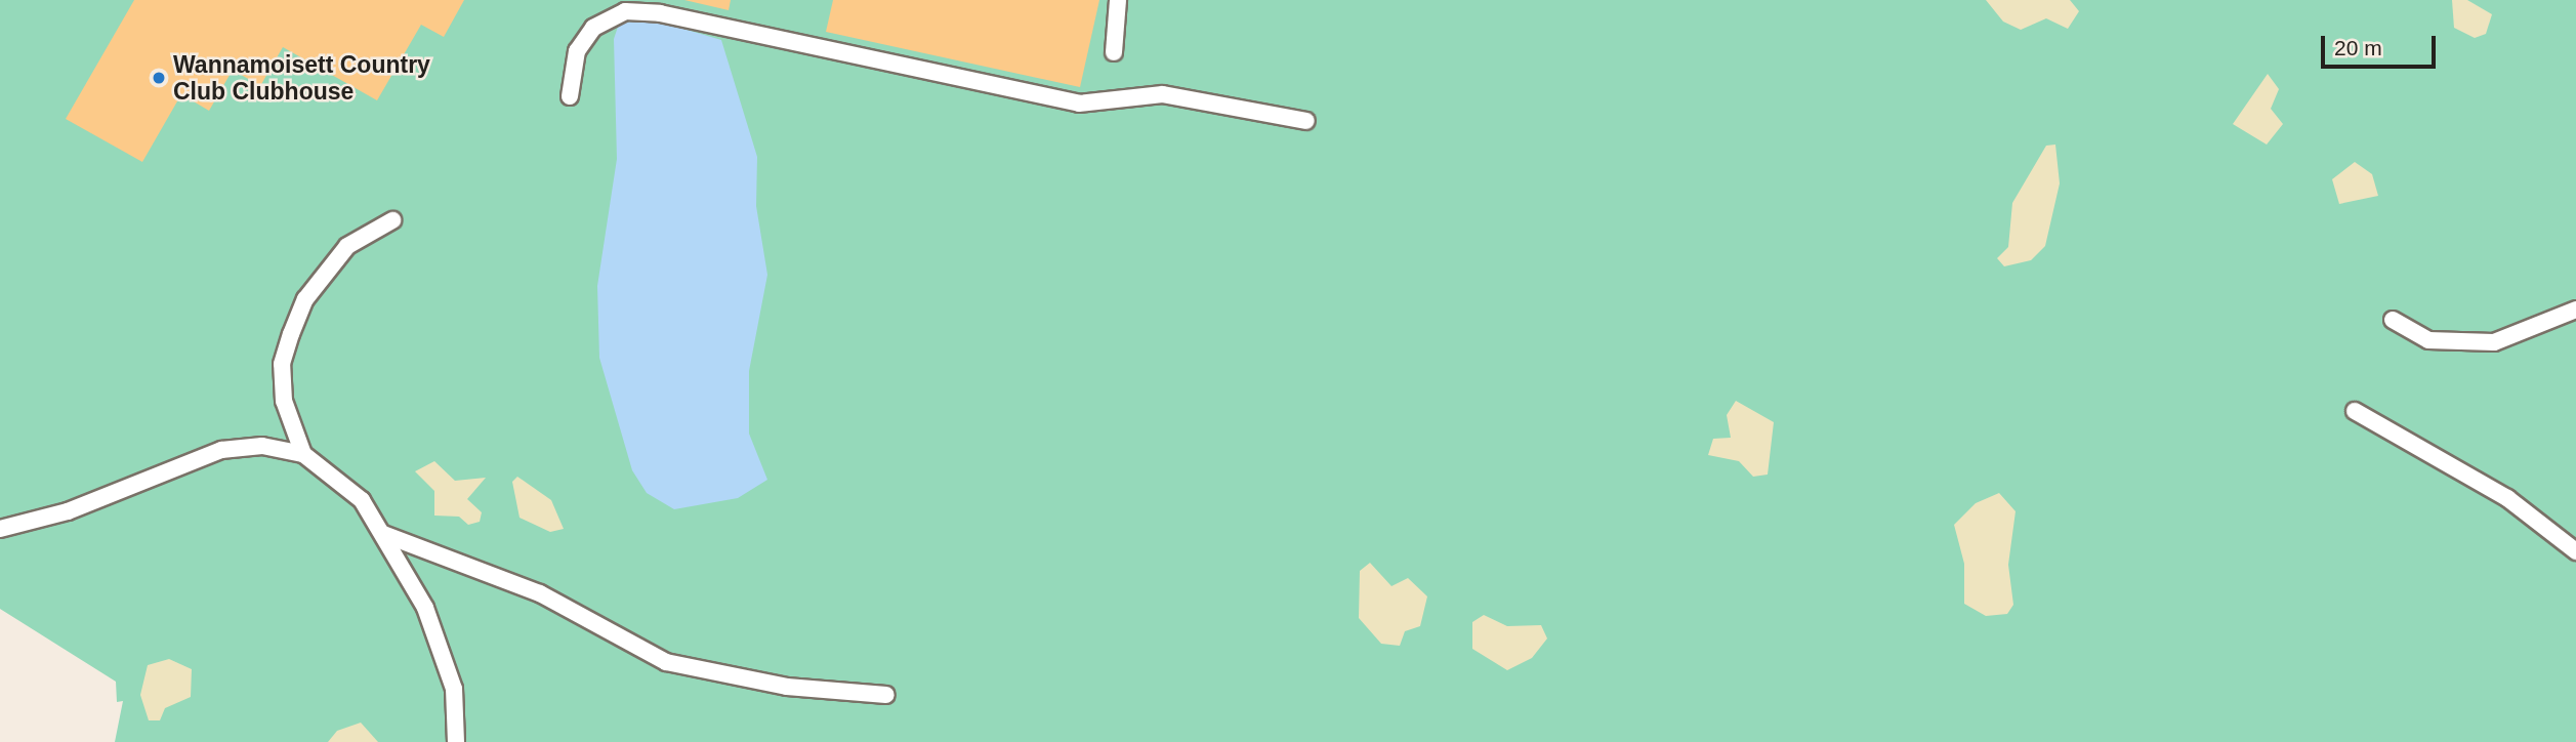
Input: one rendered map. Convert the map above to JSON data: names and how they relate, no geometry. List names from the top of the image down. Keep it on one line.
{"places":["Wannamoisett Country Club Clubhouse"],"scale_bar":"20 m"}
